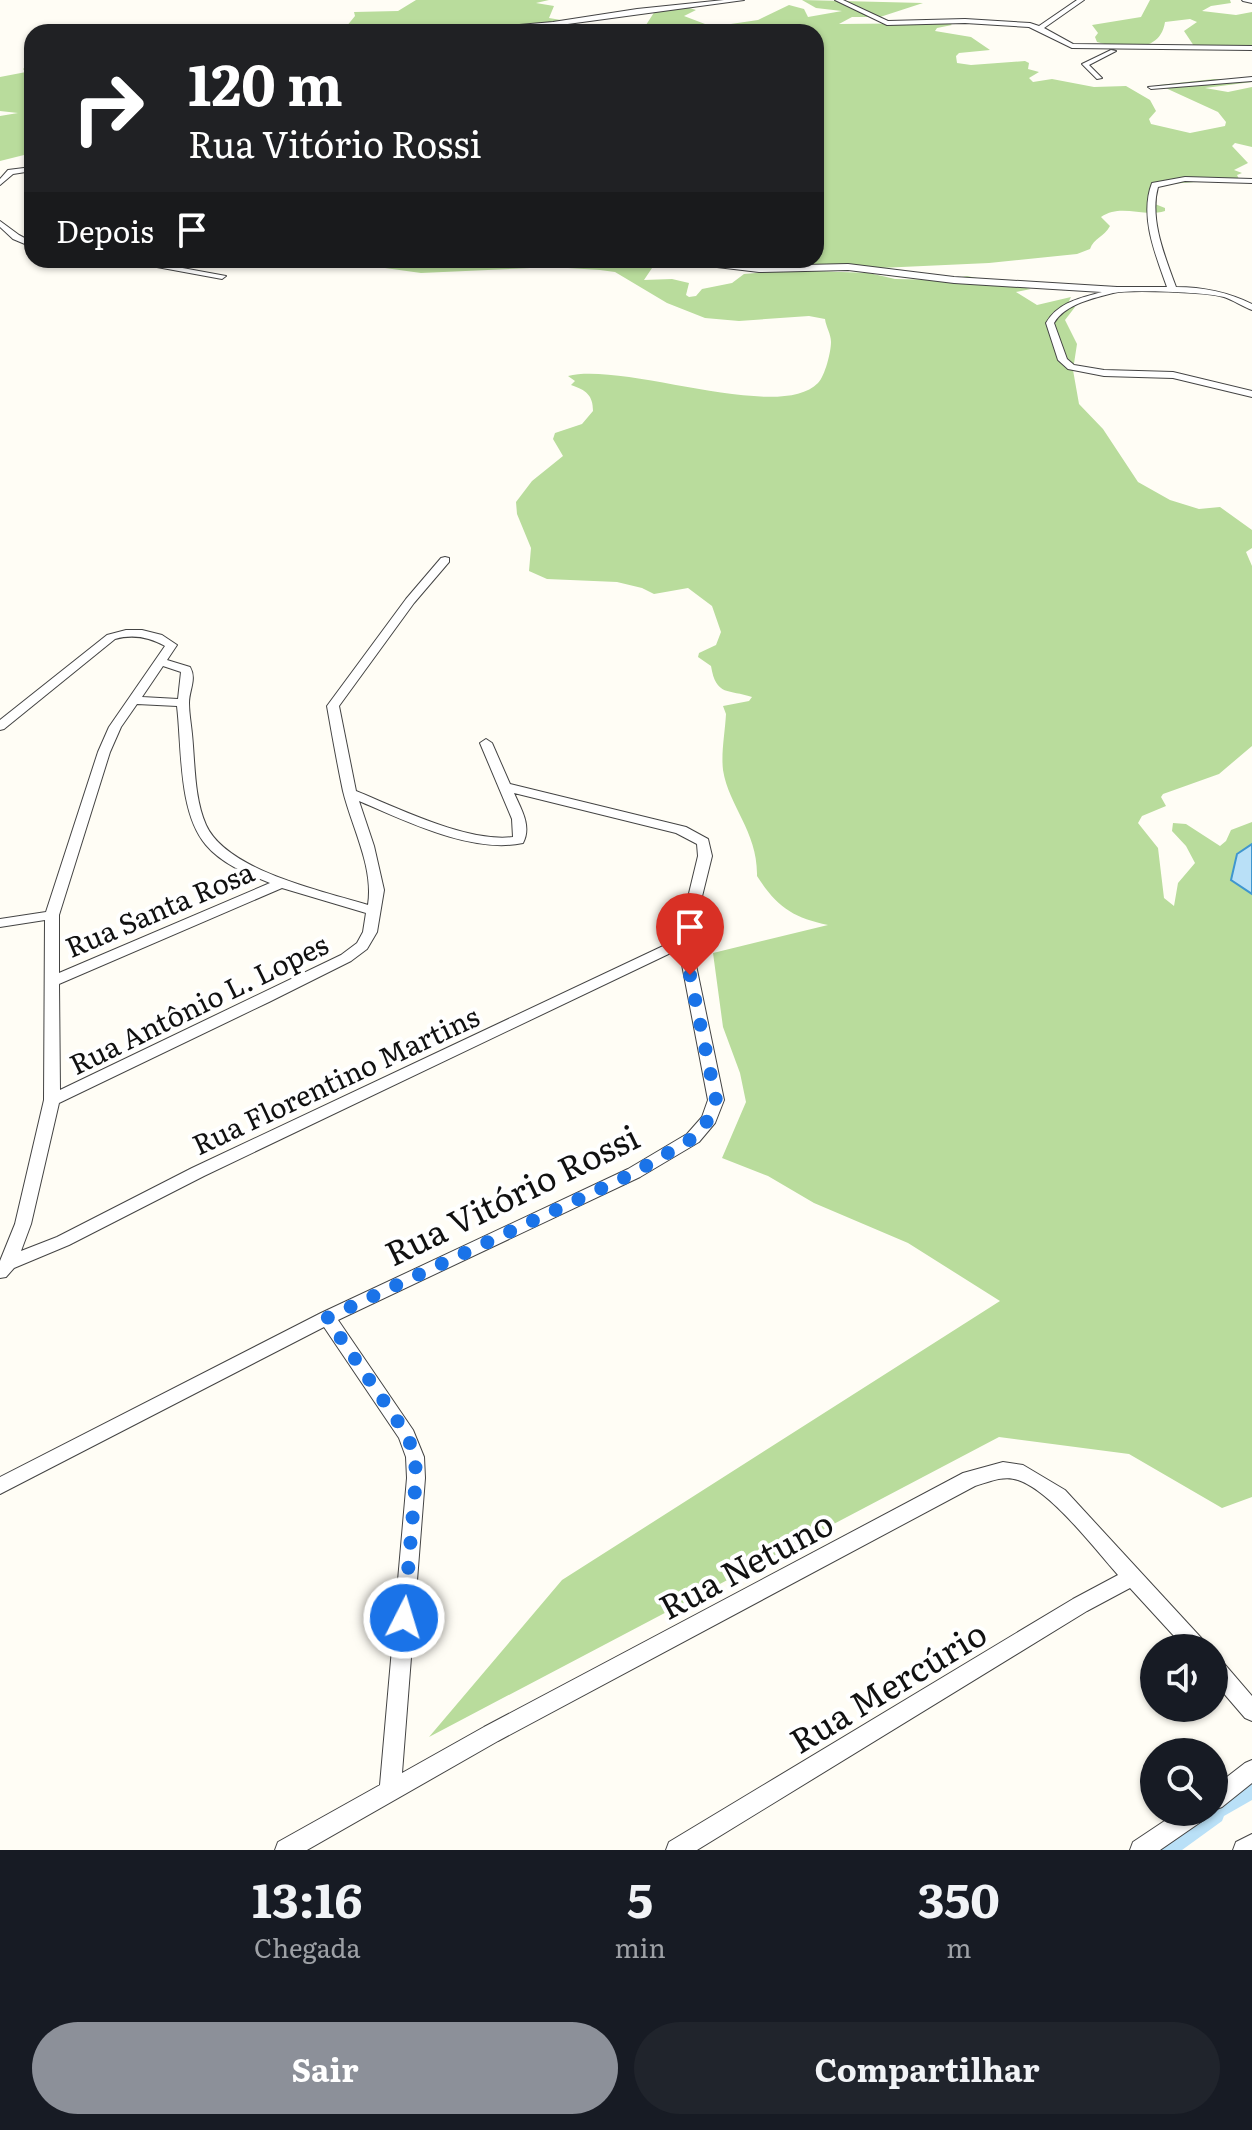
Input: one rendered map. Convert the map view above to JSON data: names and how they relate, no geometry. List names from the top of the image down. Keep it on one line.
{"streets":{"street":["Rua Santa Rosa","Rua Antônio L. Lopes","Rua Florentino Martins","Rua Vitório Rossi","Rua Netuno","Rua Mercúrio"]},"crossings":[["Rua Florentino Martins","Rua Vitório Rossi"],["Rua Netuno","Rua Mercúrio"]],"page":{"turn":["120 m","Rua Vitório Rossi"],"then":"Depois","eta":["13:16","Chegada","5","min","350","m"],"buttons":["Sair","Compartilhar"]}}
